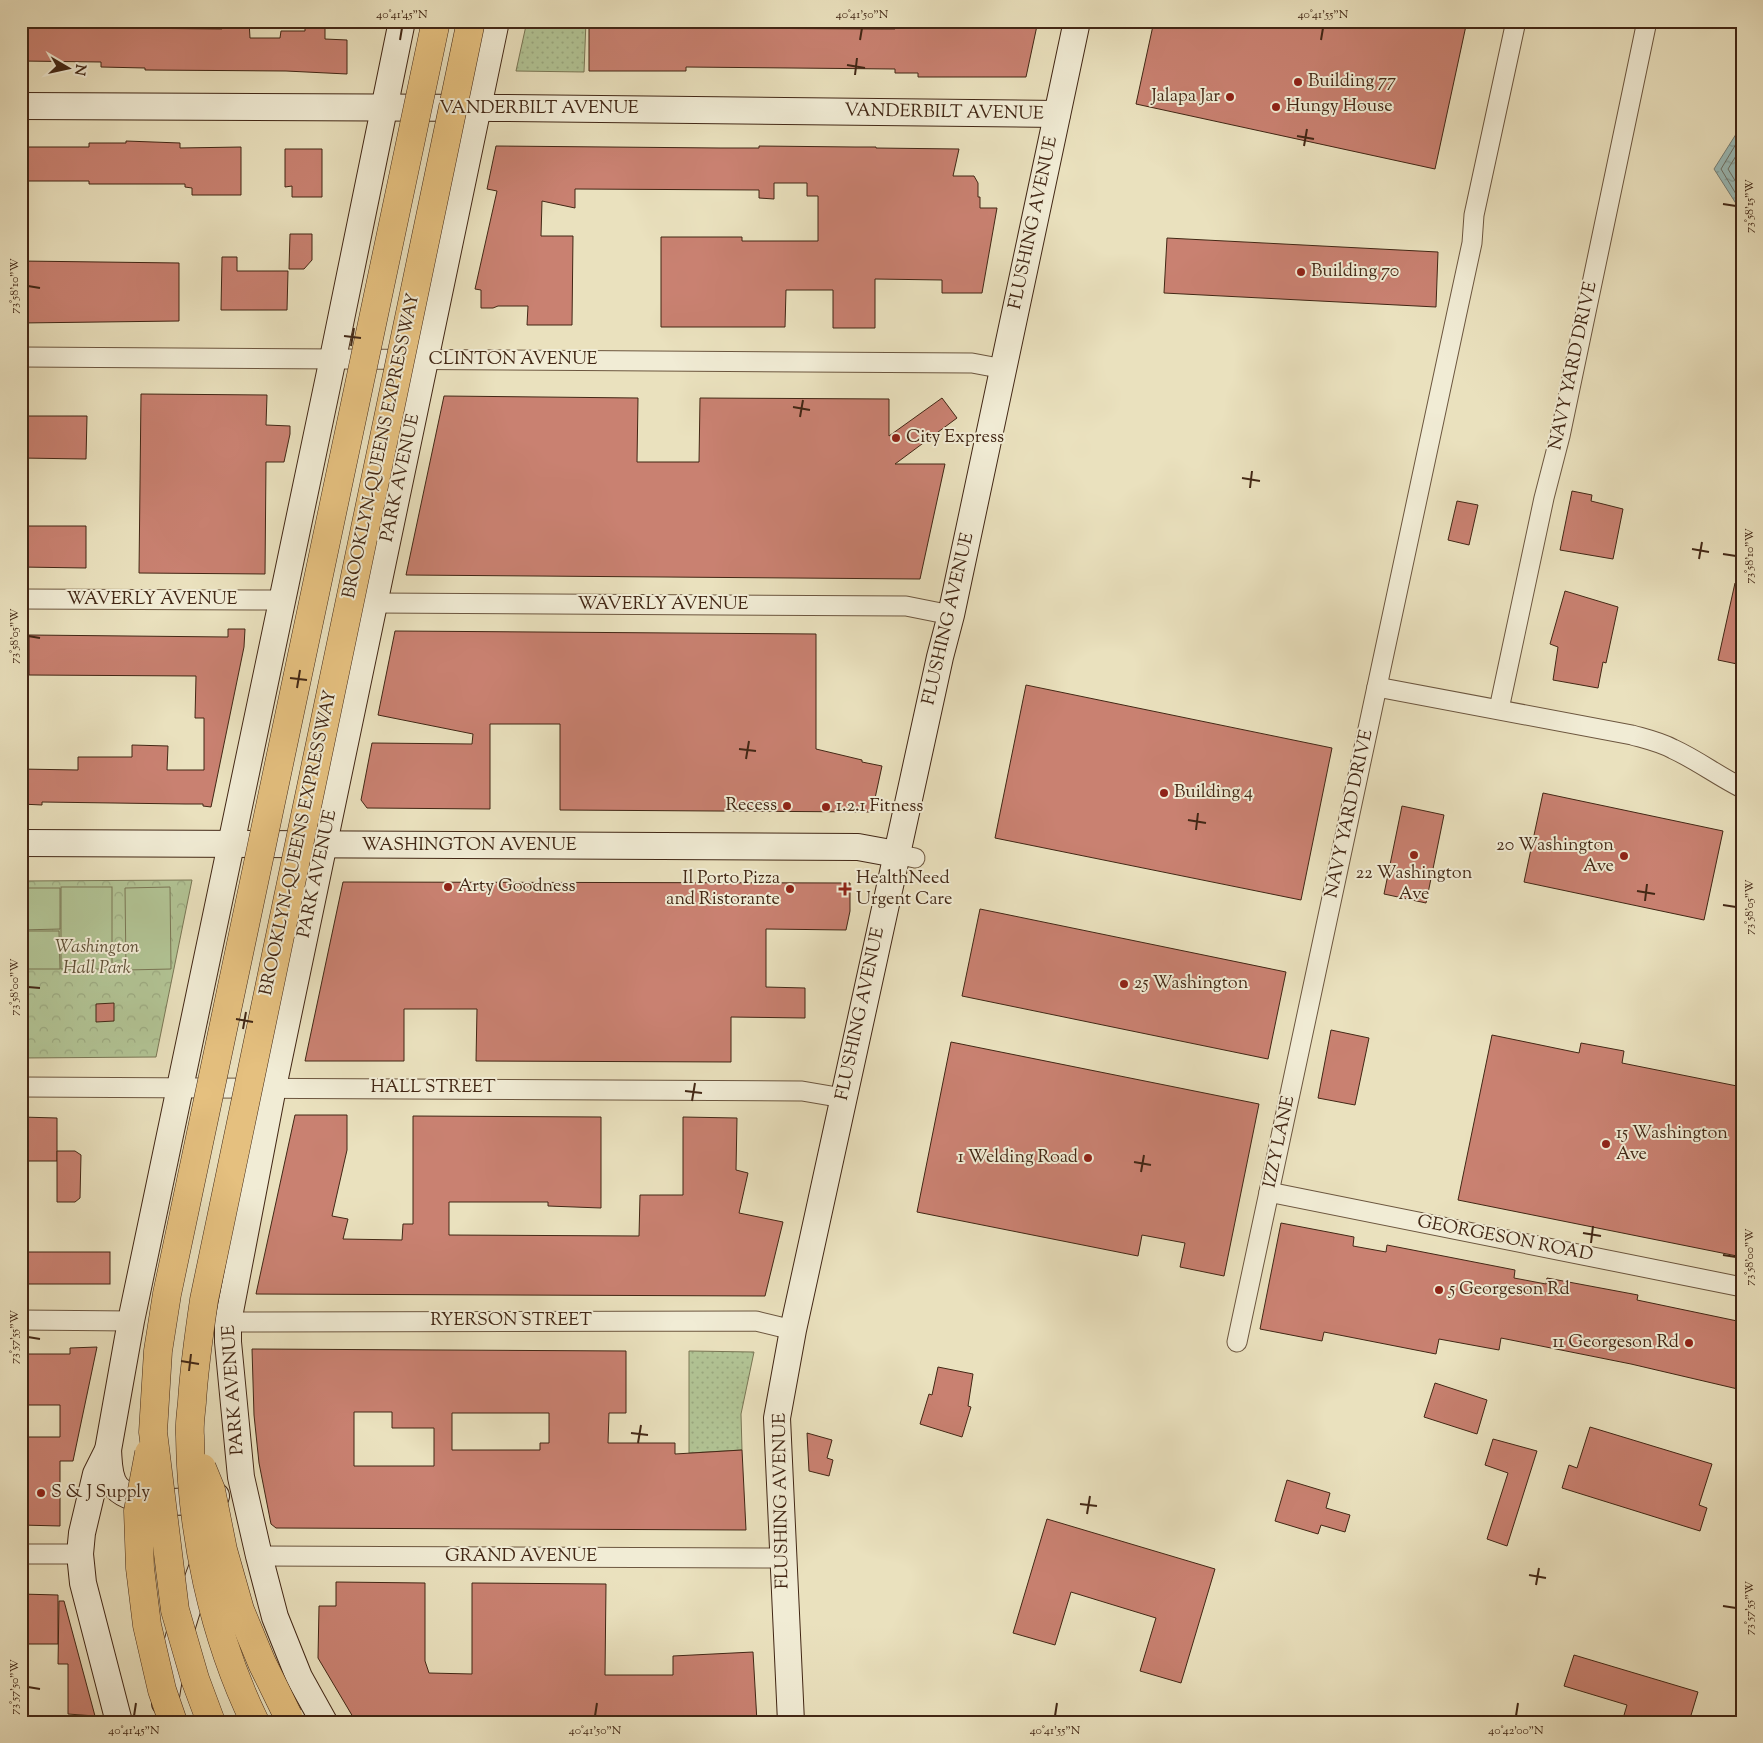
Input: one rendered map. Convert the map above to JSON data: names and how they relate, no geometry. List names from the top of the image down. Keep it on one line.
{"streets":{"highway":["BROOKLYN-QUEENS EXPRESSWAY"],"main road":["VANDERBILT AVENUE","FLUSHING AVENUE","PARK AVENUE","WASHINGTON AVENUE"],"street":["CLINTON AVENUE","NAVY YARD DRIVE","WAVERLY AVENUE","HALL STREET","IZZY LANE","GEORGESON ROAD","RYERSON STREET","GRAND AVENUE"]},"crossings":[["VANDERBILT AVENUE","FLUSHING AVENUE"],["VANDERBILT AVENUE","PARK AVENUE"],["FLUSHING AVENUE","CLINTON AVENUE"],["FLUSHING AVENUE","WAVERLY AVENUE"],["FLUSHING AVENUE","WASHINGTON AVENUE"],["FLUSHING AVENUE","HALL STREET"],["FLUSHING AVENUE","RYERSON STREET"],["FLUSHING AVENUE","GRAND AVENUE"],["CLINTON AVENUE","PARK AVENUE"],["NAVY YARD DRIVE","IZZY LANE"],["PARK AVENUE","WAVERLY AVENUE"],["PARK AVENUE","WASHINGTON AVENUE"],["PARK AVENUE","HALL STREET"],["PARK AVENUE","RYERSON STREET"],["IZZY LANE","GEORGESON ROAD"]],"parks":["Washington Hall Park"],"places":{"other":["Building 77","Jalapa Jar","Hungy House","Building 70","City Express","Building 4","Recess","1.2.1 Fitness","22 Washington Ave","20 Washington Ave","Arty Goodness","Il Porto Pizza and Ristorante","25 Washington","15 Washington Ave","1 Welding Road","5 Georgeson Rd","11 Georgeson Rd","S & J Supply"],"health":["HealthNeed Urgent Care"]},"north":"right","coordinates":["40°41'45\"N","40°41'50\"N","40°41'55\"N","73°58'15\"W","73°58'10\"W","73°58'05\"W","73°58'00\"W","73°57'55\"W","73°57'50\"W","40°42'00\"N"]}
